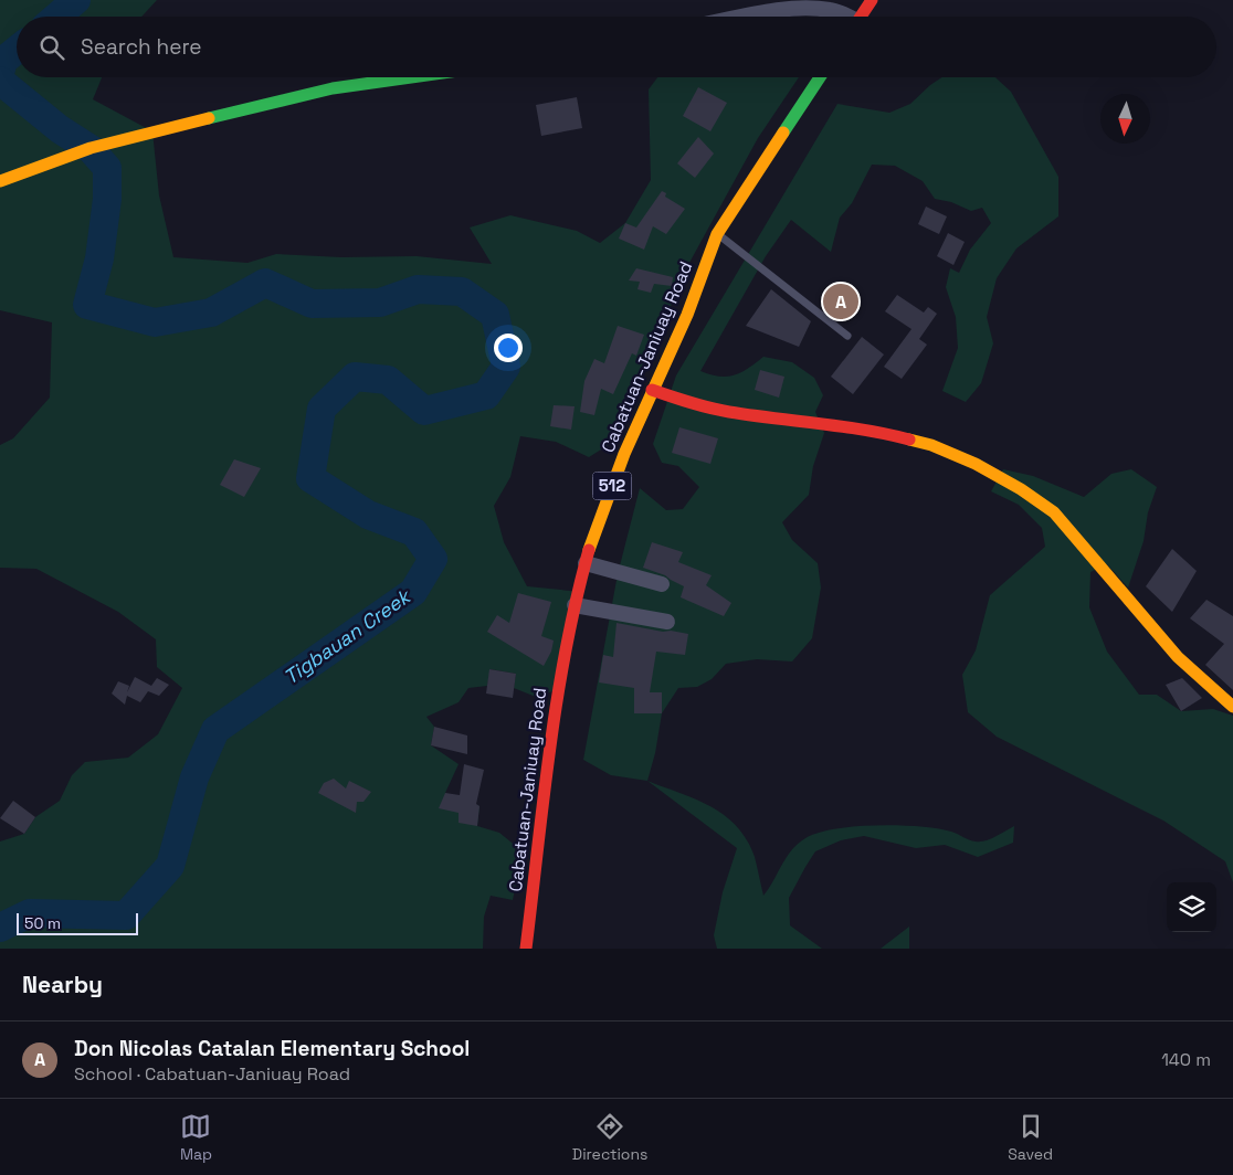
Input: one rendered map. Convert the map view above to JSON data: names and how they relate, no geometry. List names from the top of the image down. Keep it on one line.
{"streets":{"street":["Cabatuan-Janiuay Road","512"]},"water":["Tigbauan Creek"],"scale_bar":"50 m","north":"bottom","page":{"search":"Search here","pins":"A","scale":"50 m","heading":"Nearby","list":[{"mark":"A","name":"Don Nicolas Catalan Elementary School","note":"School · Cabatuan-Janiuay Road","value":"140 m"}],"nav":["Map","Directions","Saved"]}}
